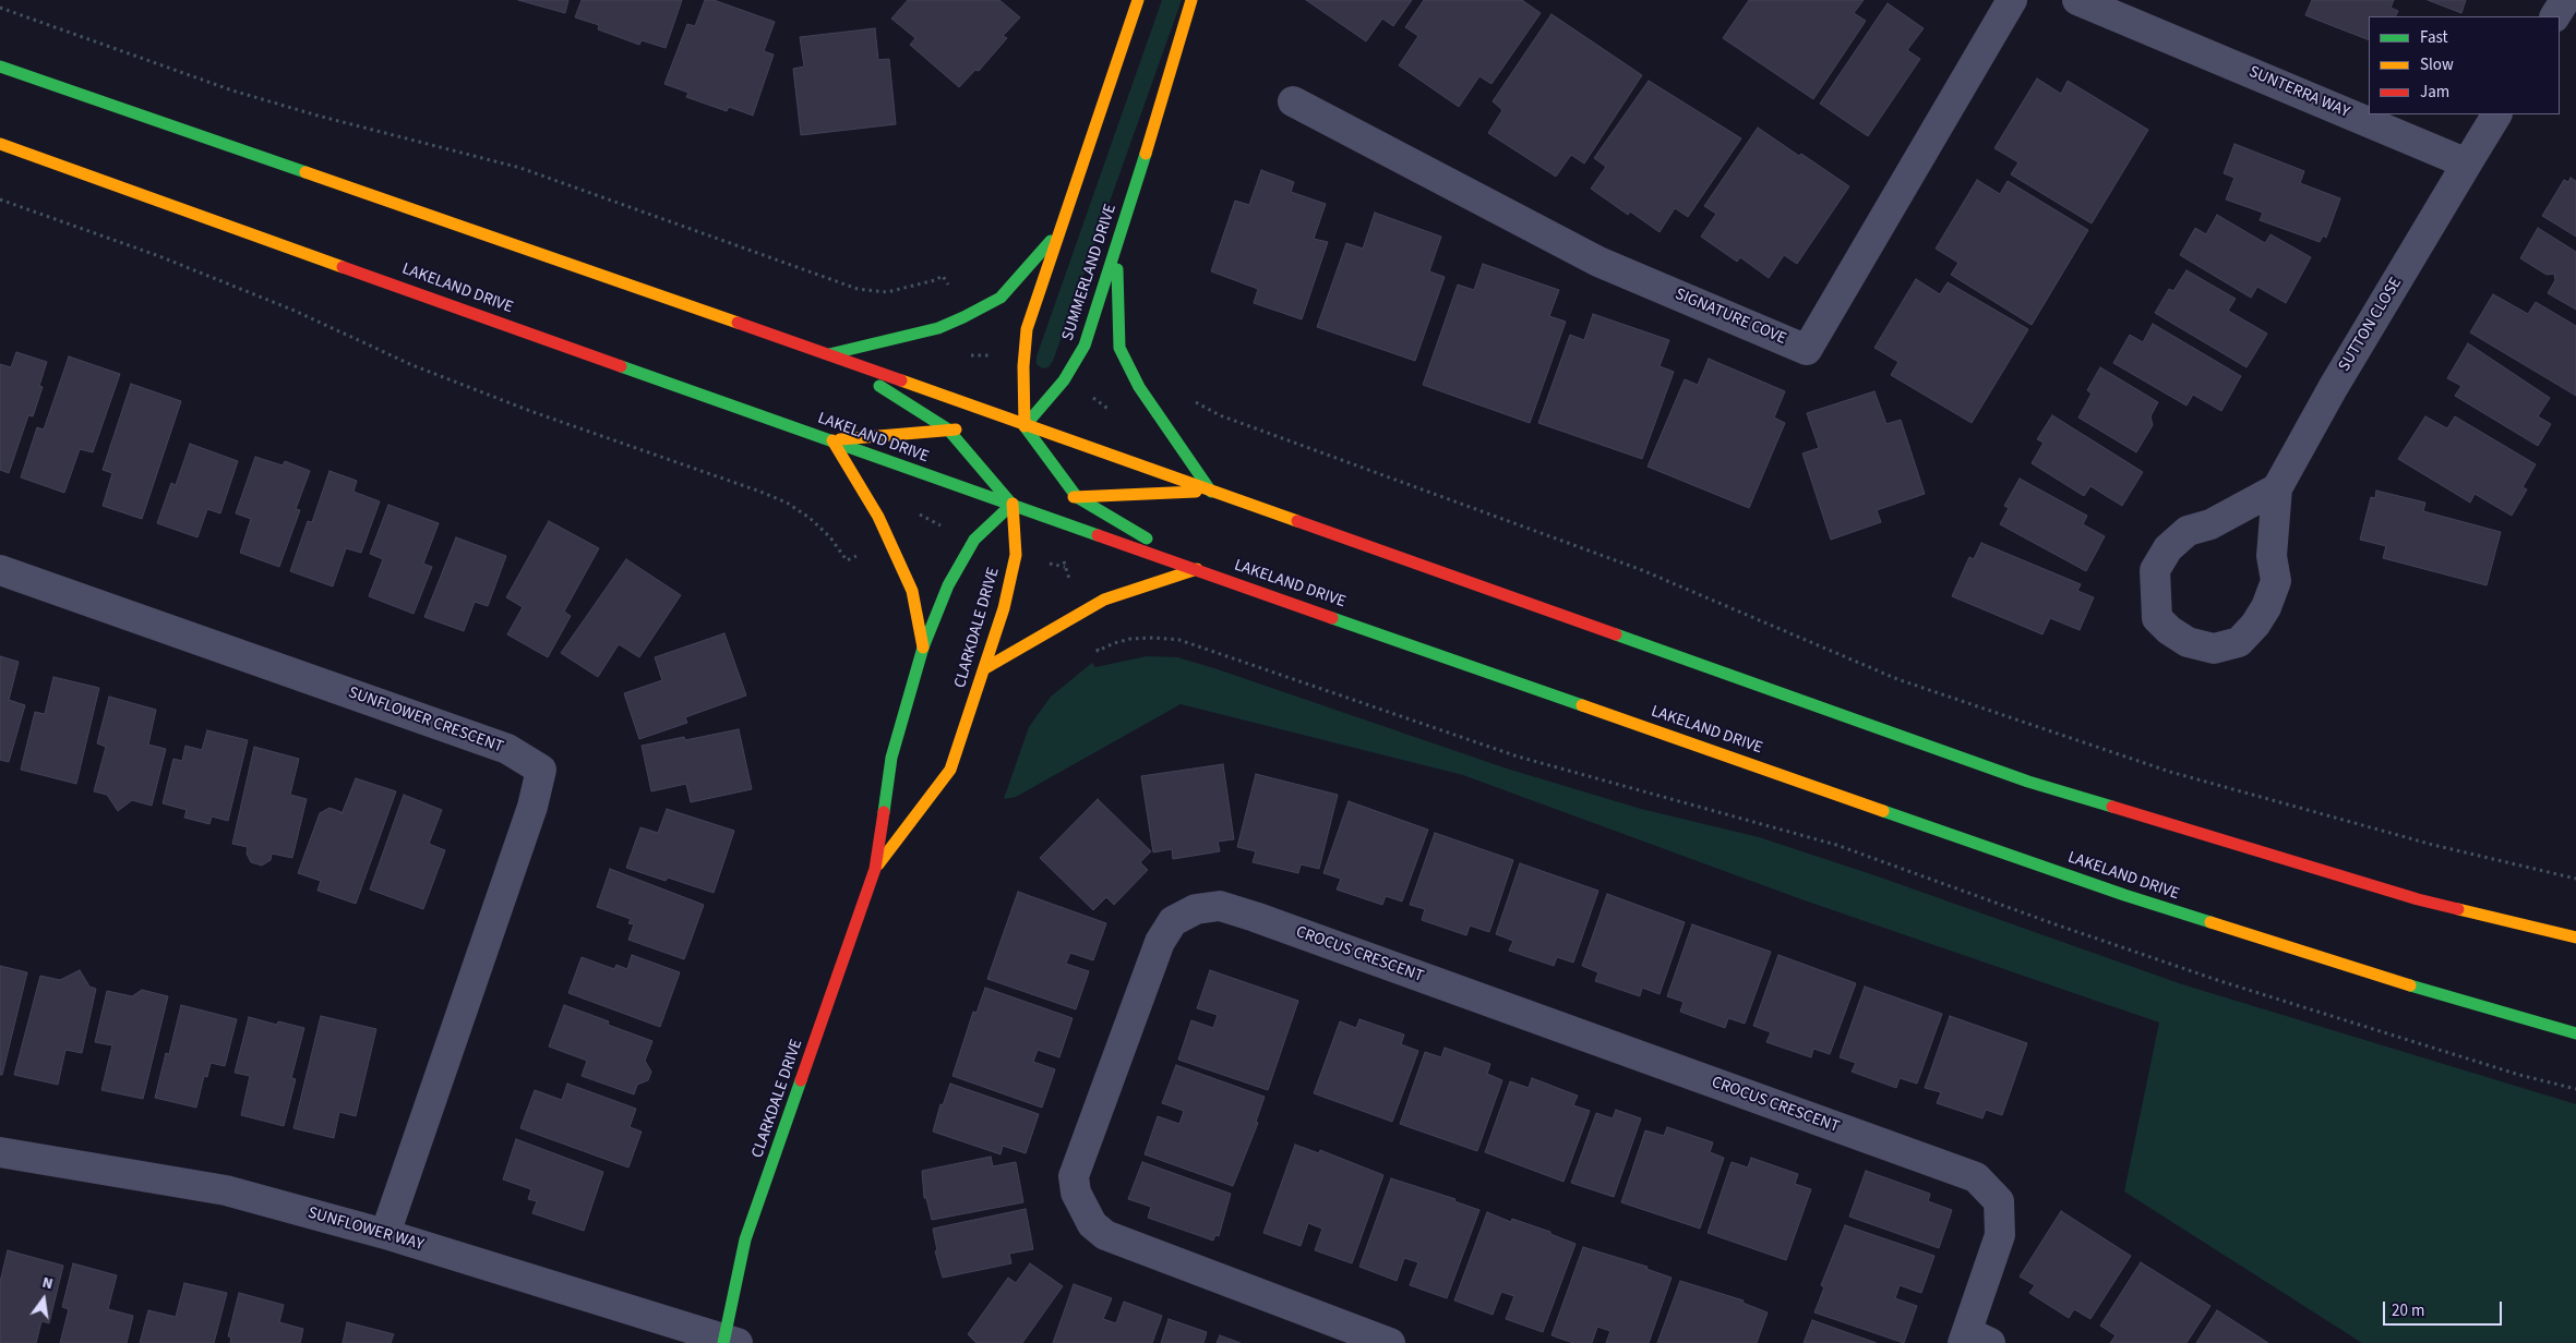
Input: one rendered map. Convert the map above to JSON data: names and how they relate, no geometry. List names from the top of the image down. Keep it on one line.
{"streets":{"main road":["SUMMERLAND DRIVE","LAKELAND DRIVE","CLARKDALE DRIVE"],"street":["SUNTERRA WAY","SIGNATURE COVE","SUTTON CLOSE","SUNFLOWER CRESCENT","CROCUS CRESCENT","SUNFLOWER WAY"]},"crossings":[["SUNTERRA WAY","SUTTON CLOSE"],["LAKELAND DRIVE","CLARKDALE DRIVE"],["CLARKDALE DRIVE","SUNFLOWER WAY"],["SUNFLOWER CRESCENT","SUNFLOWER WAY"]],"legend":["Fast","Slow","Jam"],"scale_bar":"20 m","north":"top"}
